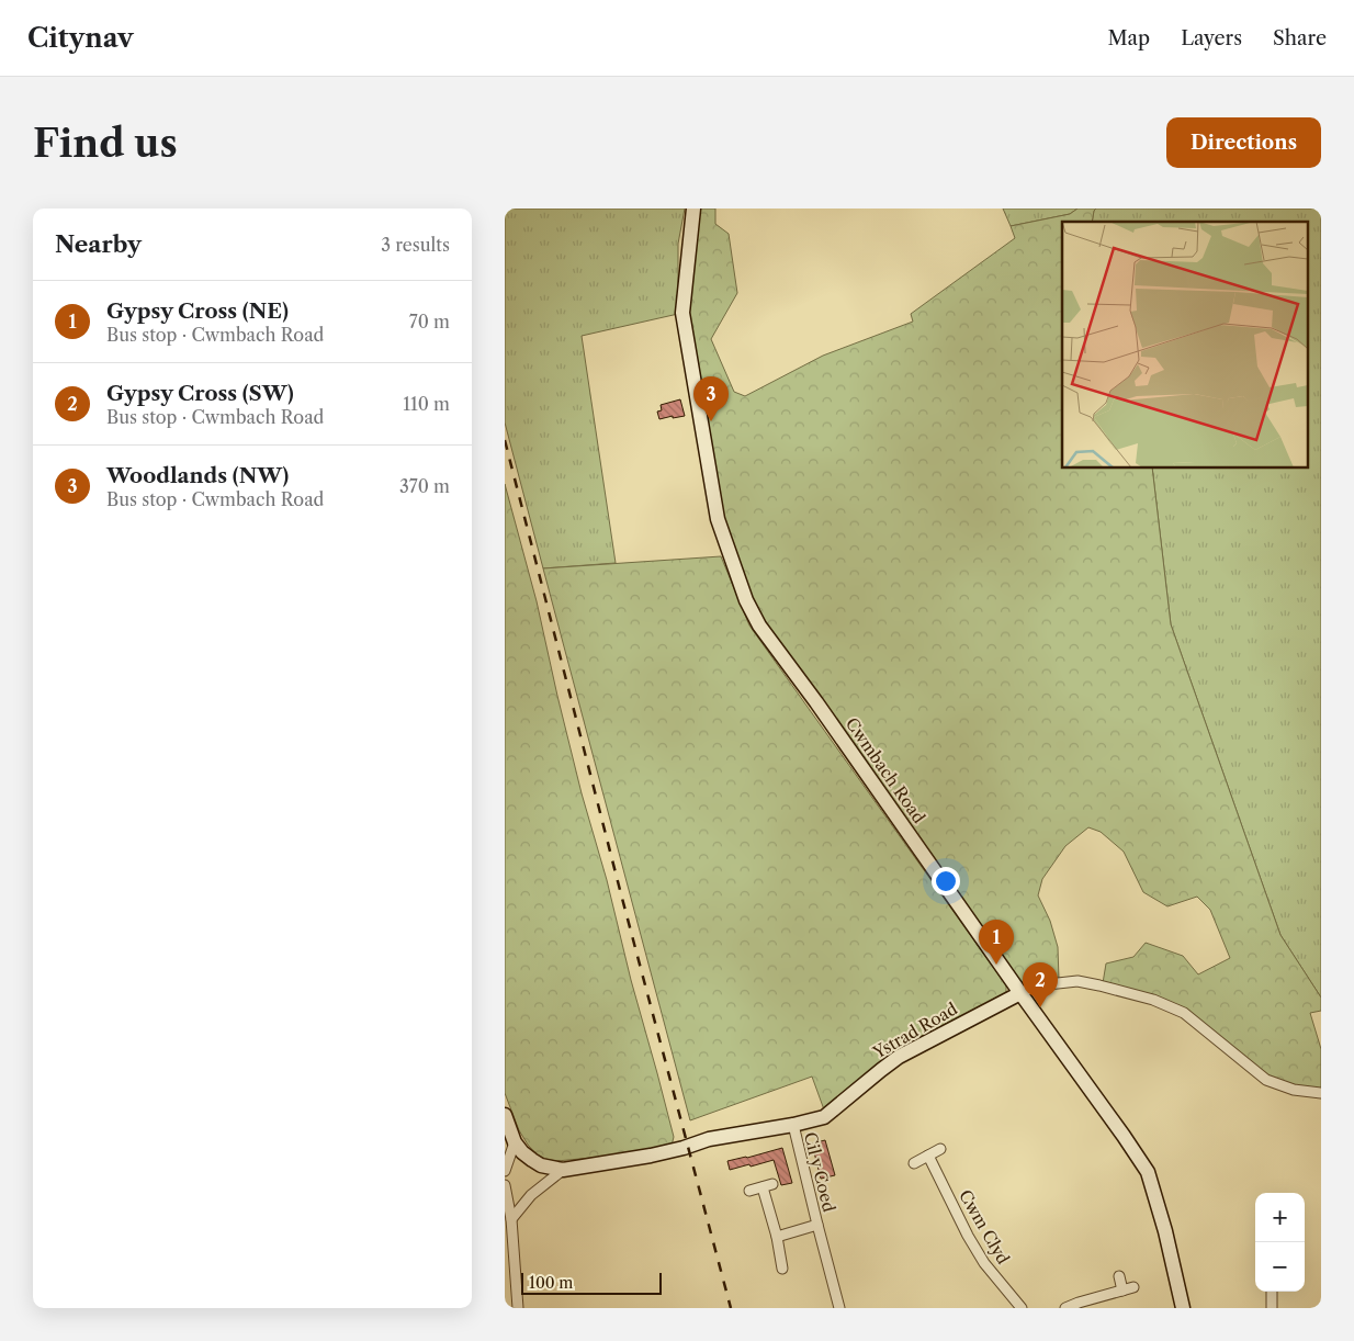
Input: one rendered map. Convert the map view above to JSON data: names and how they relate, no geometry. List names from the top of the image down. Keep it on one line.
{"streets":{"main road":["Cwmbach Road","Ystrad Road"],"street":["Cil y Coed","Cwm Clyd"]},"crossings":[["Cwmbach Road","Ystrad Road"],["Ystrad Road","Cil y Coed"]],"scale_bar":"100 m","page":{"header":"Citynav","nav":["Map","Layers","Share"],"buttons":"Directions","title":"Find us","heading":["Nearby","3 results"],"list":[{"mark":"1","name":"Gypsy Cross (NE)","note":"Bus stop · Cwmbach Road","value":"70 m"},{"mark":"2","name":"Gypsy Cross (SW)","note":"Bus stop · Cwmbach Road","value":"110 m"},{"mark":"3","name":"Woodlands (NW)","note":"Bus stop · Cwmbach Road","value":"370 m"}],"pins":["3","1","2"],"map_buttons":["+","−"],"scale":"100 m"}}
